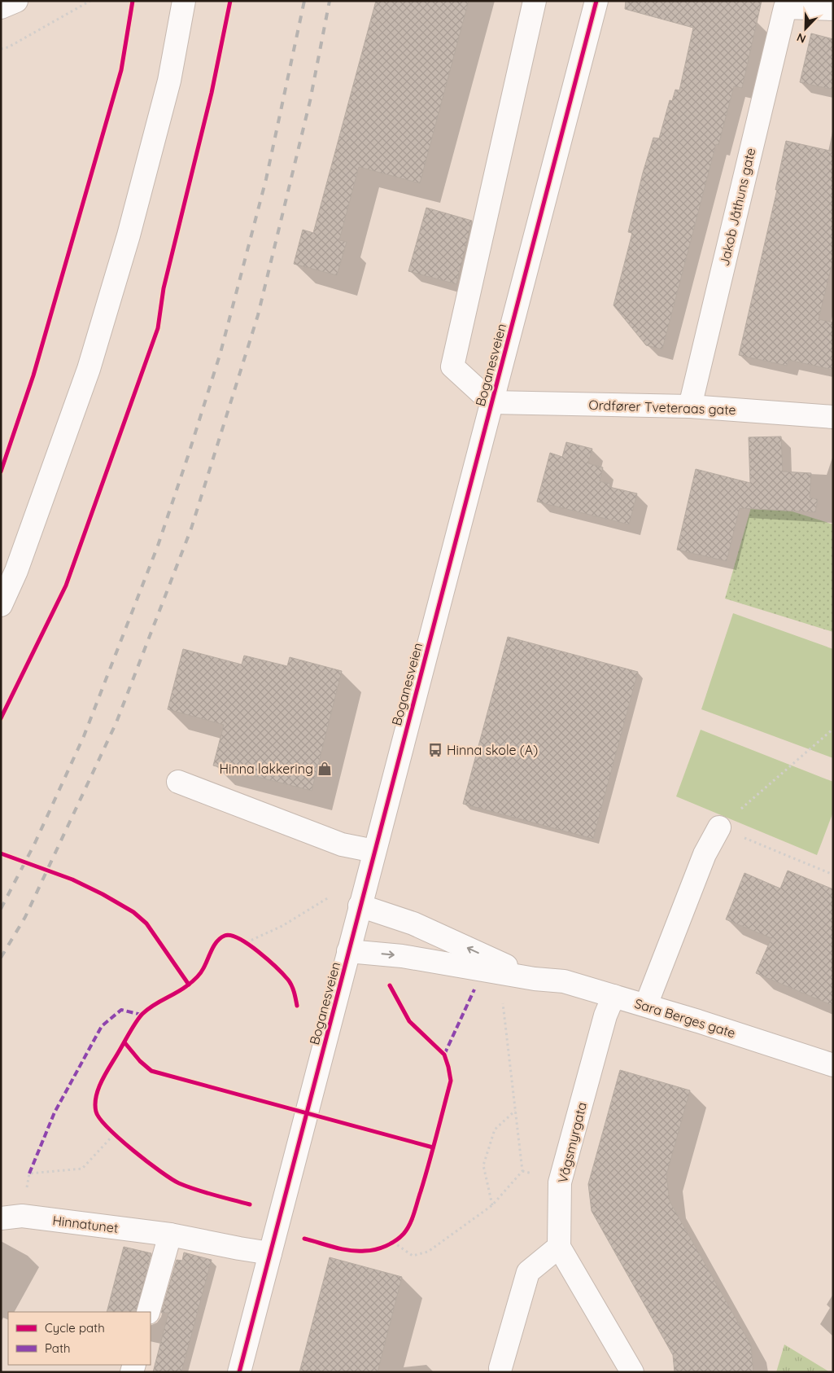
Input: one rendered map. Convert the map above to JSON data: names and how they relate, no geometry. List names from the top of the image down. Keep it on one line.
{"streets":{"street":["Jakob Jåthuns gate","Boganesveien","Ordfører Tveteraas gate","Sara Berges gate","Vågsmyrgata","Hinnatunet"]},"crossings":[["Jakob Jåthuns gate","Ordfører Tveteraas gate"],["Boganesveien","Ordfører Tveteraas gate"],["Boganesveien","Sara Berges gate"],["Boganesveien","Hinnatunet"],["Sara Berges gate","Vågsmyrgata"]],"places":{"bus stop":["Hinna skole (A)"],"shop":["Hinna lakkering"]},"legend":["Cycle path","Path"],"north":"bottom left"}
